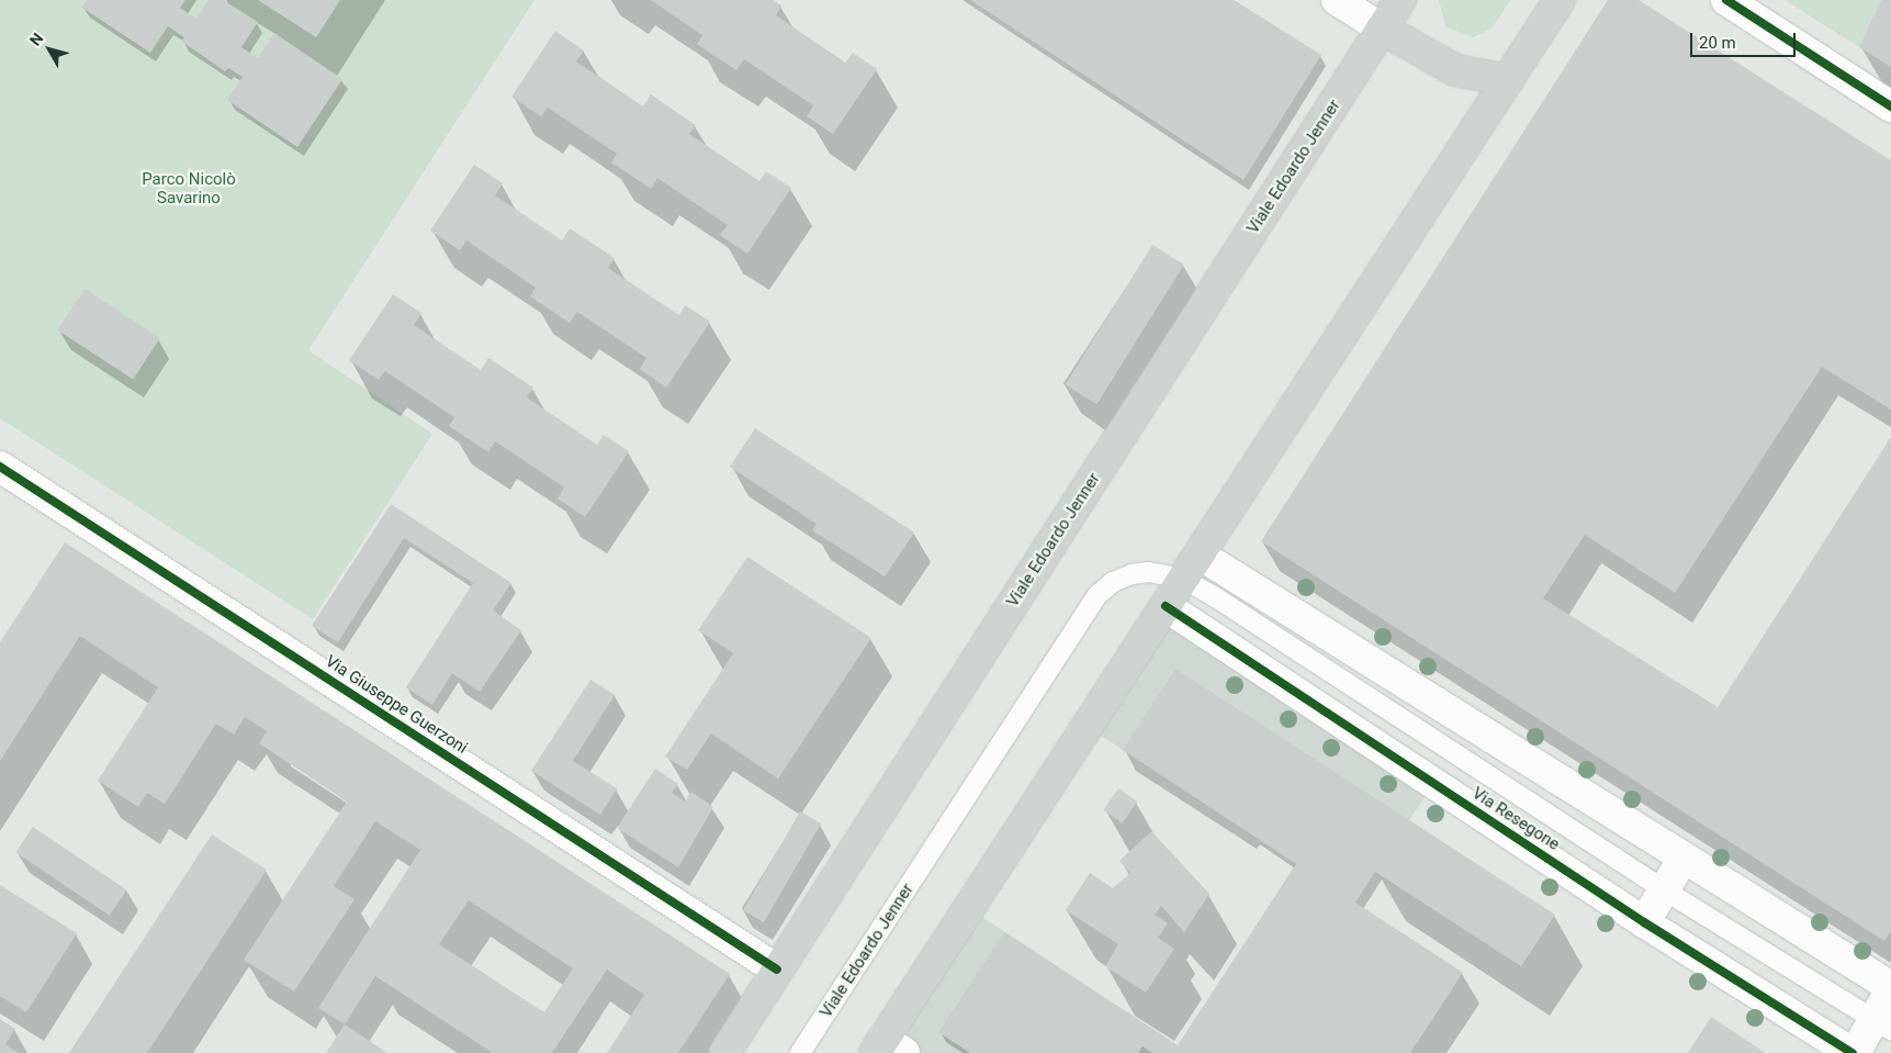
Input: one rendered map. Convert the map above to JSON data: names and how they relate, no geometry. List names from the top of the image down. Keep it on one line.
{"streets":{"main road":["Viale Edoardo Jenner"],"street":["Via Giuseppe Guerzoni","Via Resegone"]},"crossings":[["Viale Edoardo Jenner","Via Giuseppe Guerzoni"],["Viale Edoardo Jenner","Via Resegone"]],"parks":["Parco Nicolò Savarino"],"scale_bar":"20 m","north":"top left"}
